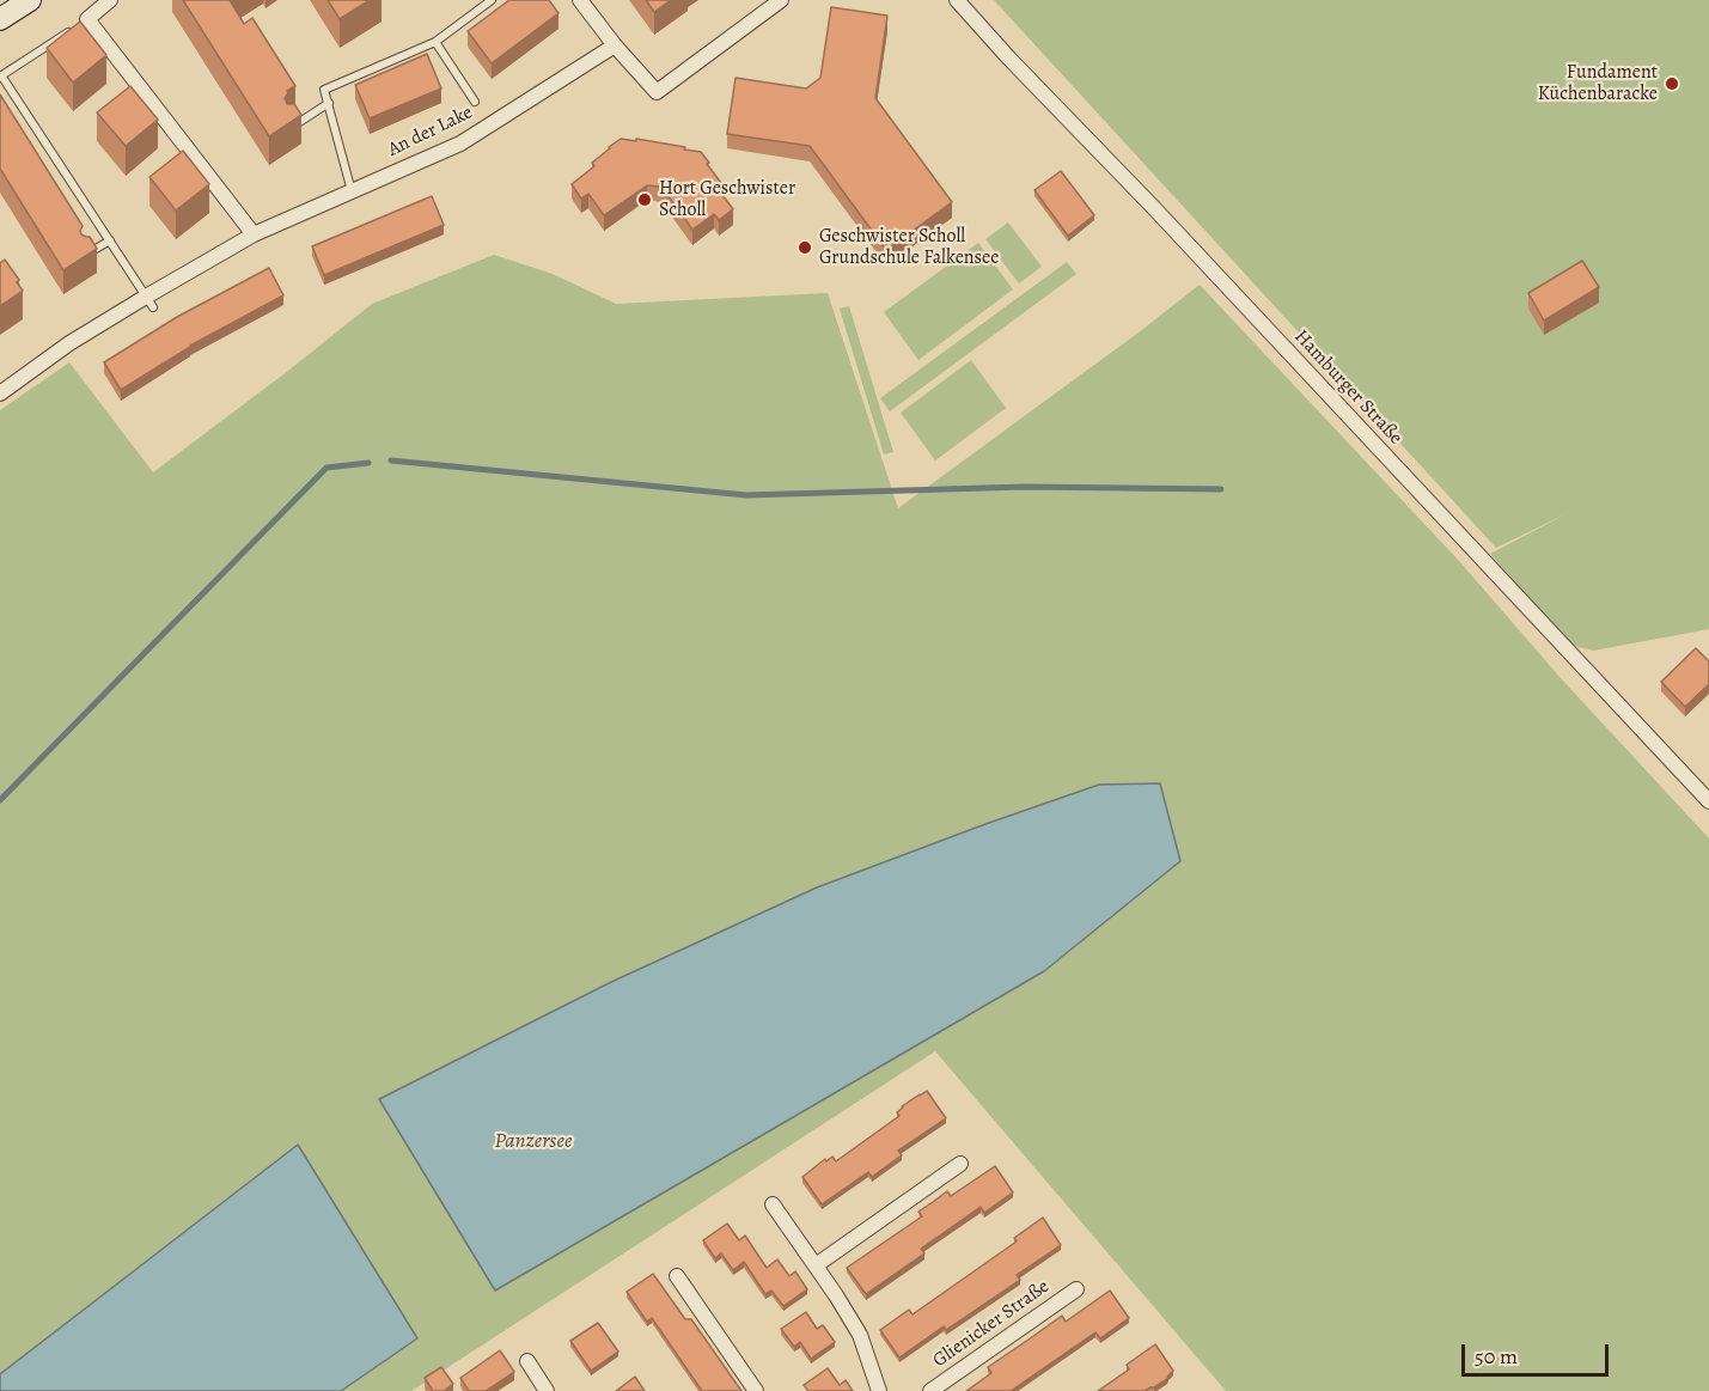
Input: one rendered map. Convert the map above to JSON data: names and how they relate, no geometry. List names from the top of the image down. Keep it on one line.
{"streets":{"street":["An der Lake","Hamburger Straße","Glienicker Straße"]},"water":["Panzersee"],"places":["Fundament Küchenbaracke","Hort Geschwister Scholl","Geschwister Scholl Grundschule Falkensee"],"scale_bar":"50 m"}
